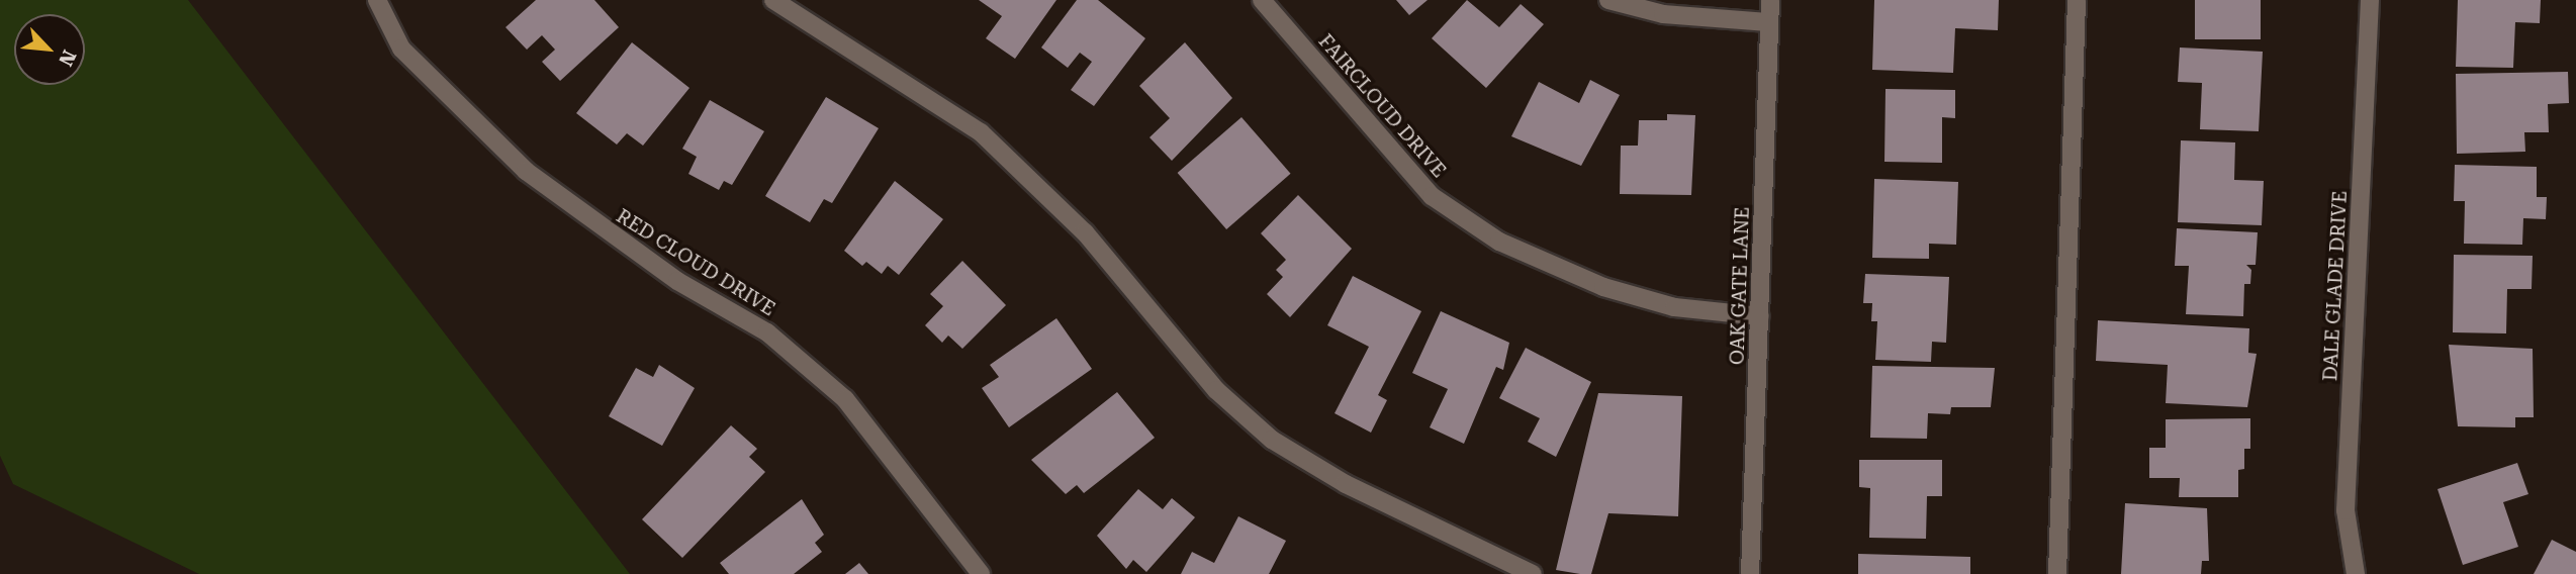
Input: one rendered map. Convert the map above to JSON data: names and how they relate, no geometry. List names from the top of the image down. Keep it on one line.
{"streets":{"street":["FAIRCLOUD DRIVE","RED CLOUD DRIVE","OAK GATE LANE","DALE GLADE DRIVE"]},"crossings":[["FAIRCLOUD DRIVE","OAK GATE LANE"]],"north":"bottom right"}
